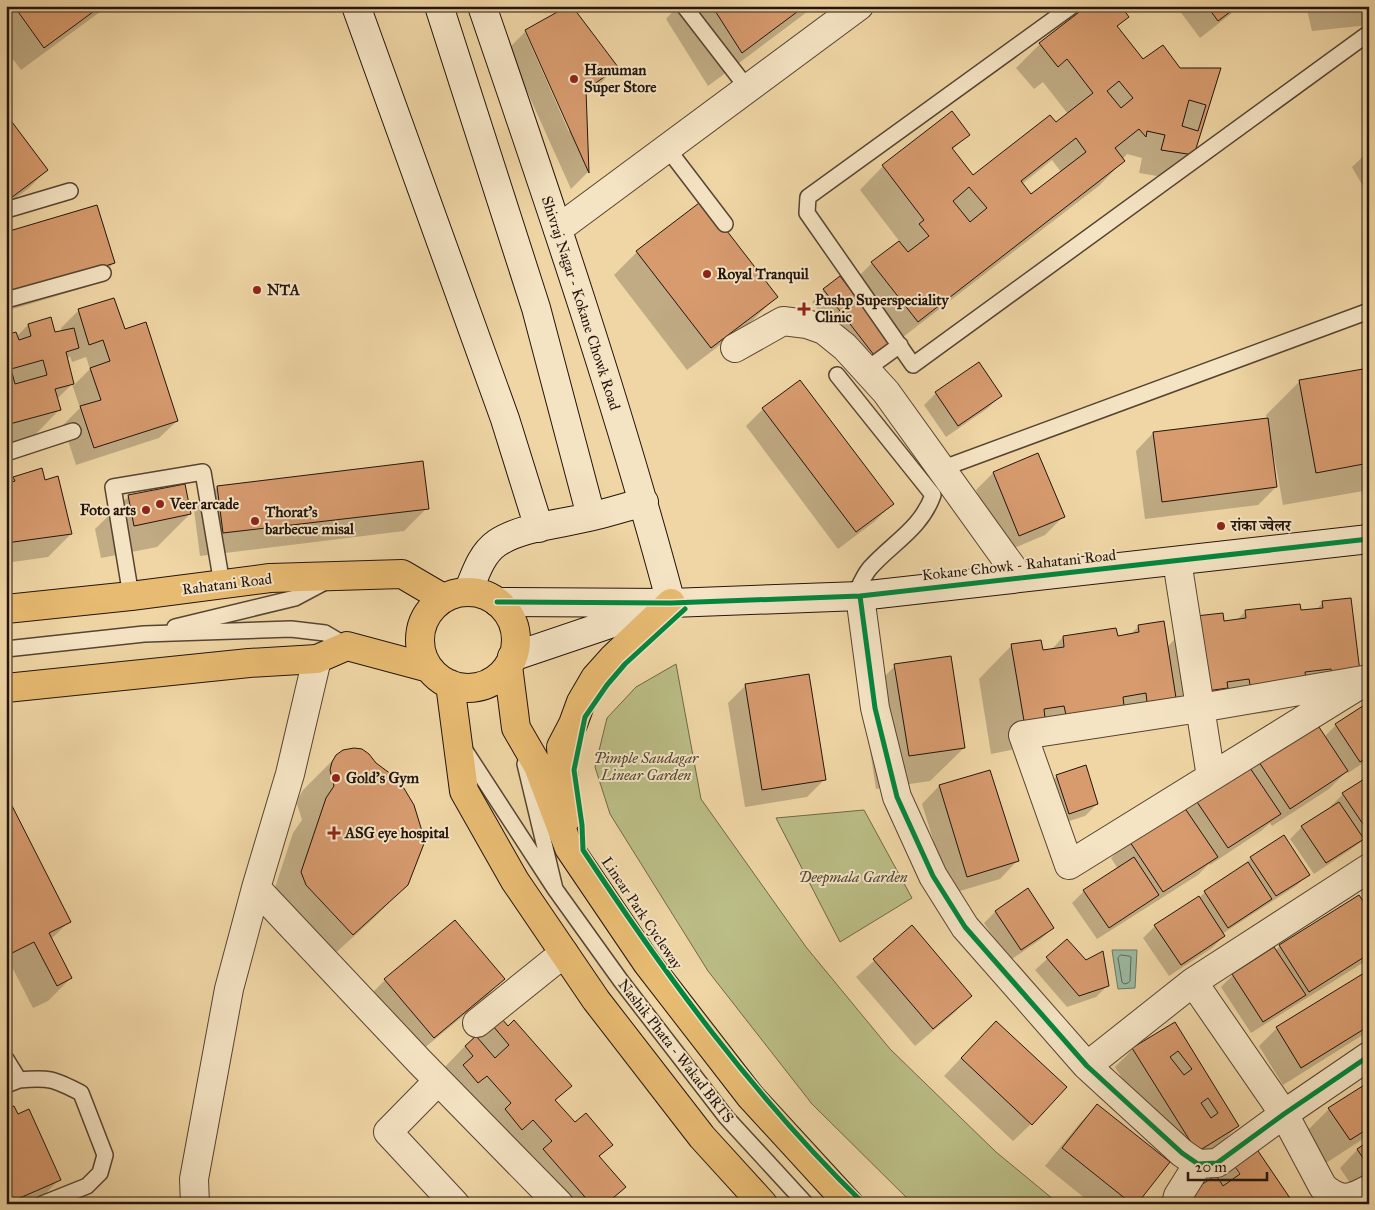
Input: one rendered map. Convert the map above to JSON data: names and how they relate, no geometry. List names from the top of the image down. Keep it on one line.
{"streets":{"main road":["Rahatani Road"],"street":["Shivraj Nagar - Kokane Chowk Road","Kokane Chowk - Rahatani Road"],"lane":["Nashik Phata - Wakad BRTS"],"cycle path":["Linear Park Cycleway"]},"crossings":[["Shivraj Nagar - Kokane Chowk Road","Kokane Chowk - Rahatani Road"]],"parks":["Pimple Saudagar Linear Garden","Deepmala Garden"],"places":{"other":["Hanuman Super Store","Royal Tranquil","NTA","Veer arcade","Foto arts","Thorat’s barbecue misal","रांका ज्वेलर","Gold's Gym"],"health":["Pushp Superspeciality Clinic","ASG eye hospital"]},"scale_bar":"20 m"}
